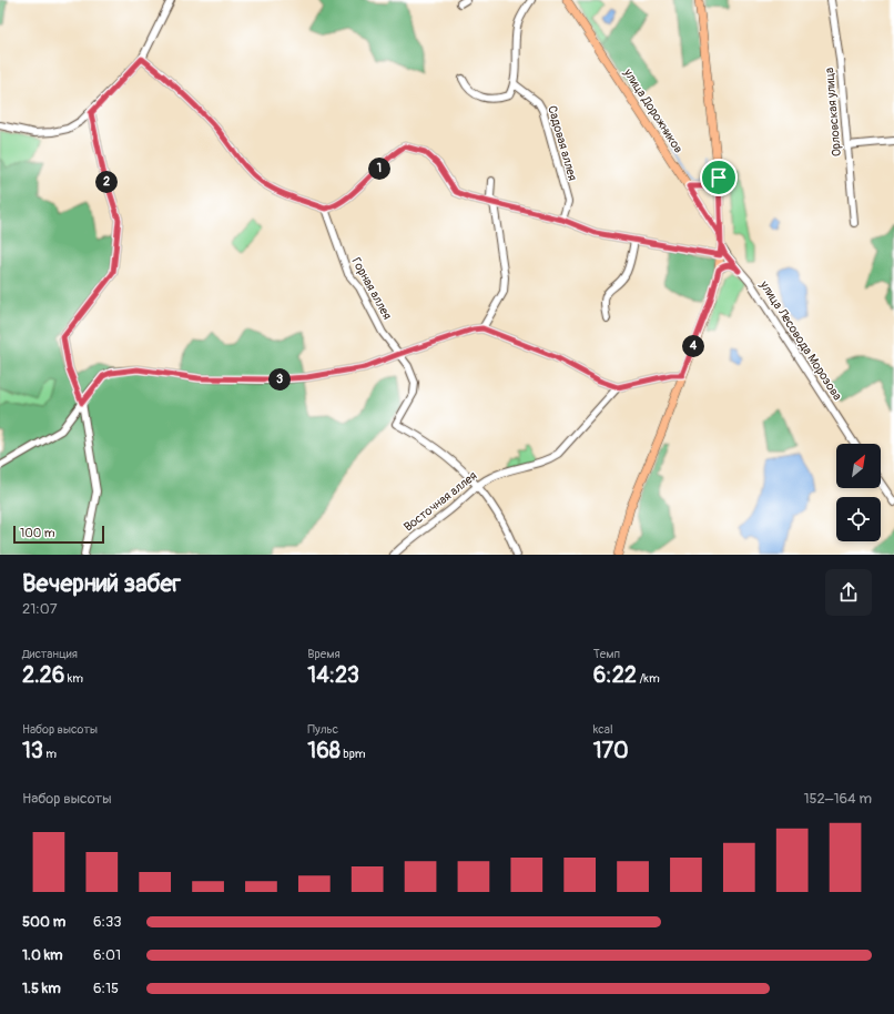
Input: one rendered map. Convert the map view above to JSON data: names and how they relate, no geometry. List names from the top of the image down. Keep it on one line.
{"streets":{"main road":["улица Дорожников"],"street":["Орловская улица","Садовая аллея","Горная аллея","улица Лесовода Морозова","Восточная аллея"]},"crossings":[["Горная аллея","Восточная аллея"]],"scale_bar":"100 m","north":"top right","page":{"pins":["1","2","4","3"],"scale":"100 m","heading":["Вечерний забег","21:07"],"stats":[["Дистанция","2.26 km"],["Время","14:23"],["Темп","6:22 /km"],["Набор высоты","13 m"],["Пульс","168 bpm"],["kcal","170"]],"chart":["Набор высоты","152–164 m"],"list":[{"name":"500 m","note":"6:33"},{"name":"1.0 km","note":"6:01"},{"name":"1.5 km","note":"6:15"}]}}
